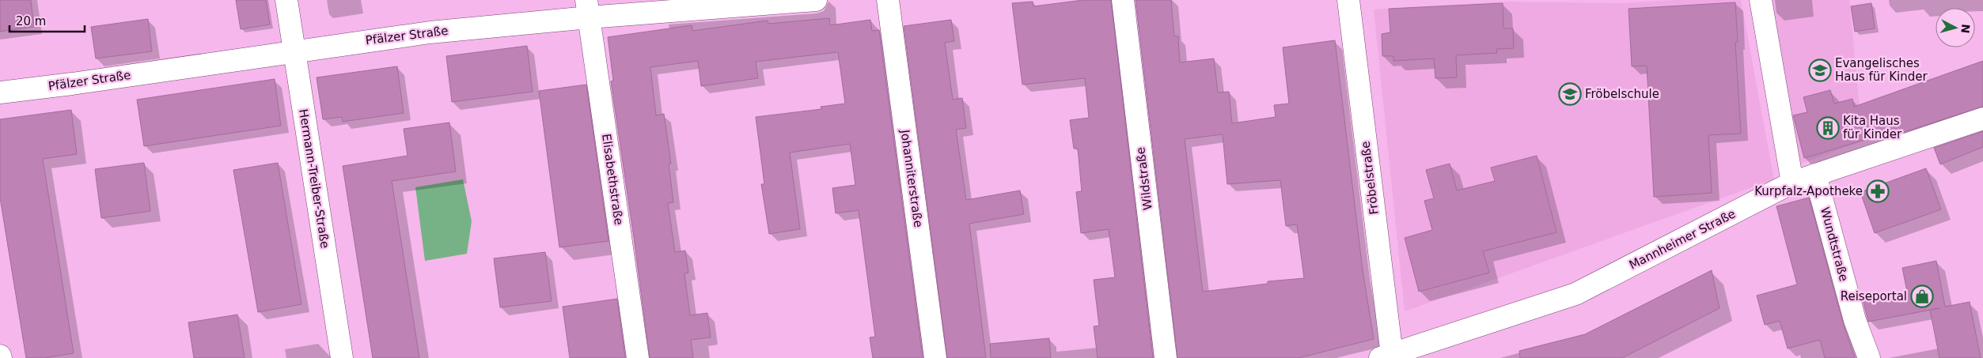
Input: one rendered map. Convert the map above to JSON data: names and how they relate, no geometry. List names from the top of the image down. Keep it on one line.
{"streets":{"street":["Pfälzer Straße","Fröbelstraße","Hermann-Treiber-Straße","Johanniterstraße","Wildstraße","Elisabethstraße","Mannheimer Straße","Wundtstraße"]},"crossings":[["Pfälzer Straße","Hermann-Treiber-Straße"],["Pfälzer Straße","Elisabethstraße"],["Fröbelstraße","Mannheimer Straße"],["Mannheimer Straße","Wundtstraße"]],"places":{"school or university":["Evangelisches Haus für Kinder","Fröbelschule"],"building":["Kita Haus für Kinder"],"pharmacy":["Kurpfalz-Apotheke"],"shop":["Reiseportal"]},"scale_bar":"20 m","north":"right"}
